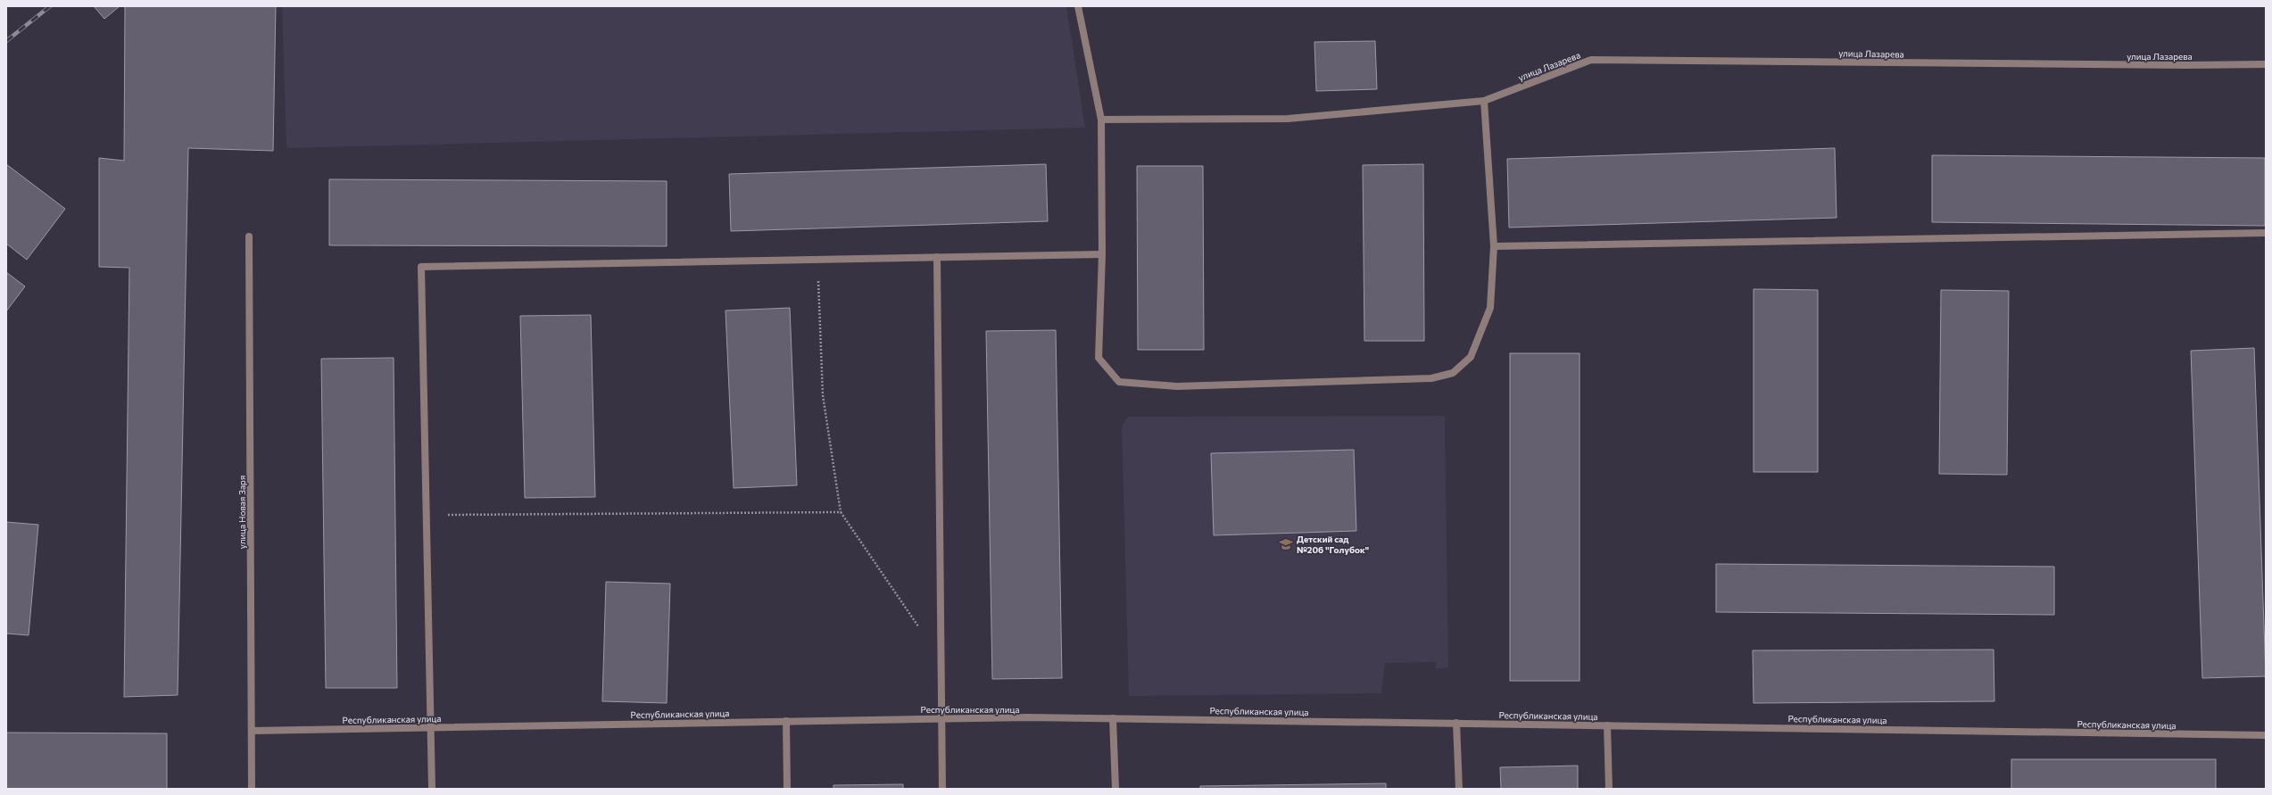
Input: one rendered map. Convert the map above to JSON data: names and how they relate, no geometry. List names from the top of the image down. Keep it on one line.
{"streets":{"street":["улица Лазарева","улица Новая Заря","Республиканская улица"]},"crossings":[["улица Новая Заря","Республиканская улица"]],"places":{"school or university":["Детский сад №206 \"Голубок\""]}}
